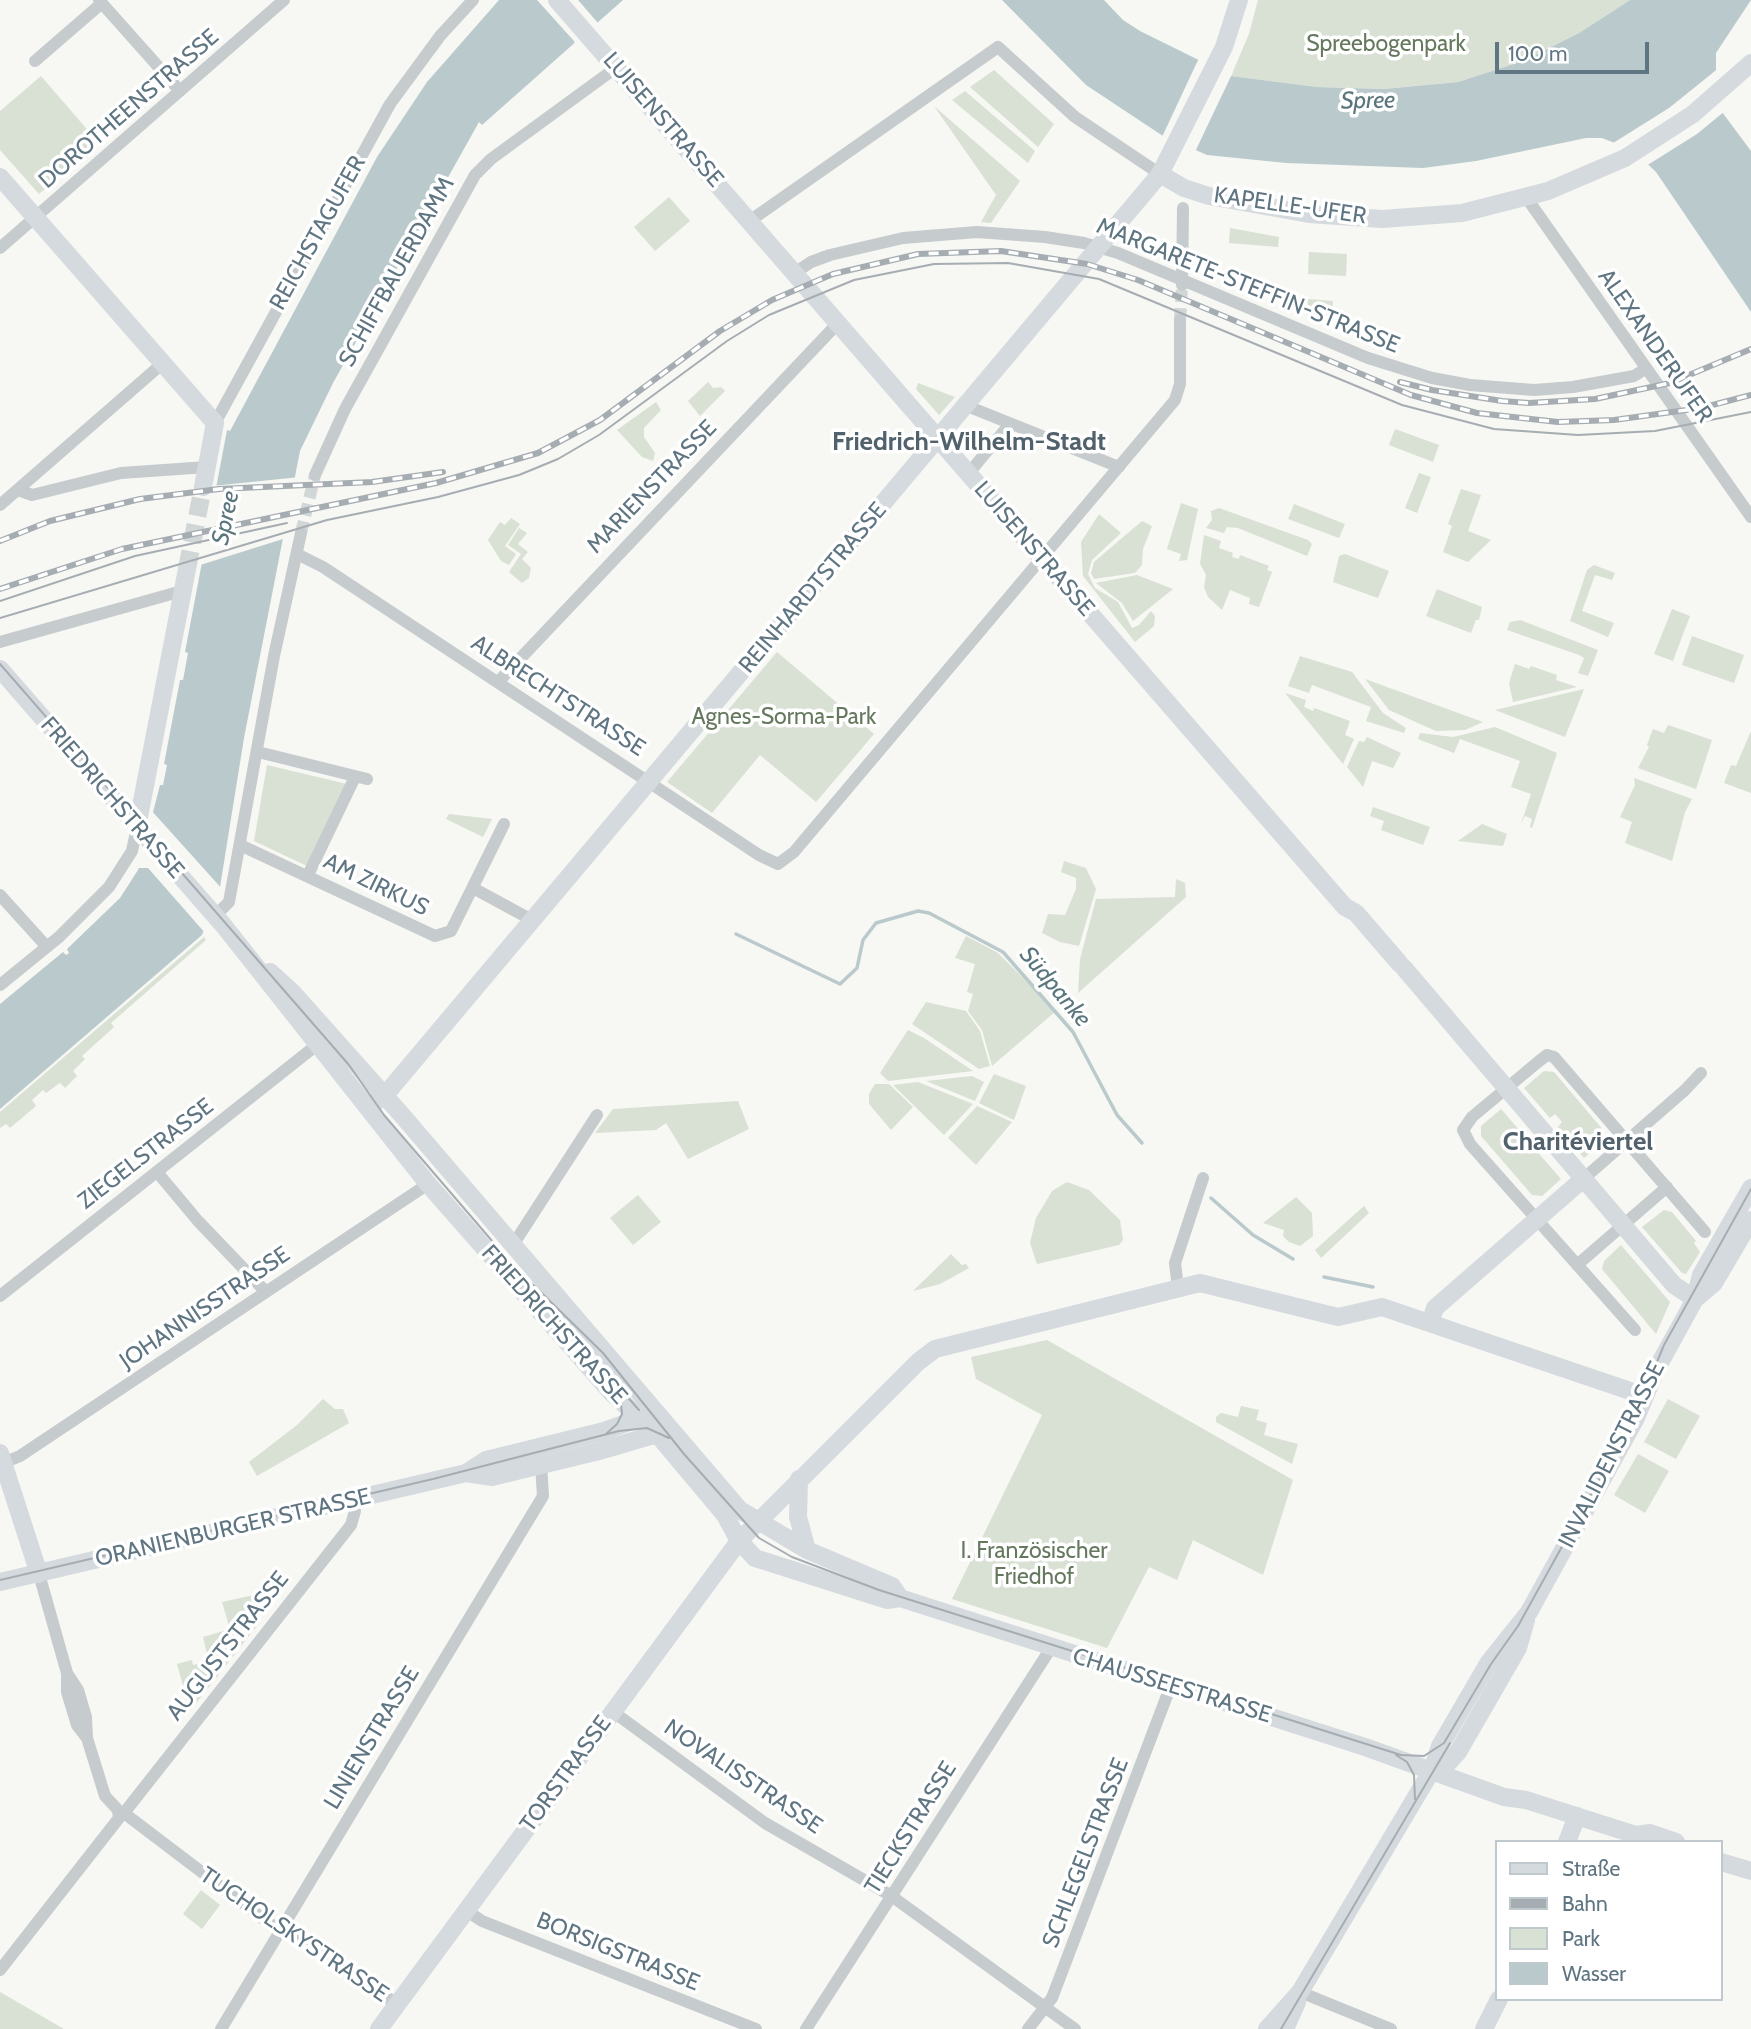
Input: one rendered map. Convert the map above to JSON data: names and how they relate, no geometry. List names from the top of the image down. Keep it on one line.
{"streets":{"main road":["LUISENSTRASSE","KAPELLE-UFER","REICHSTAGUFER","REINHARDTSTRASSE","FRIEDRICHSTRASSE","INVALIDENSTRASSE","ORANIENBURGER STRASSE","CHAUSSEESTRASSE","TORSTRASSE","TUCHOLSKYSTRASSE"],"street":["DOROTHEENSTRASSE","SCHIFFBAUERDAMM","MARGARETE-STEFFIN-STRASSE","ALEXANDERUFER","MARIENSTRASSE","ALBRECHTSTRASSE","AM ZIRKUS","ZIEGELSTRASSE","JOHANNISSTRASSE","AUGUSTSTRASSE","LINIENSTRASSE","NOVALISSTRASSE","TIECKSTRASSE","SCHLEGELSTRASSE","BORSIGSTRASSE"]},"crossings":[["LUISENSTRASSE","SCHIFFBAUERDAMM"],["LUISENSTRASSE","MARGARETE-STEFFIN-STRASSE"],["LUISENSTRASSE","MARIENSTRASSE"],["LUISENSTRASSE","REINHARDTSTRASSE"],["LUISENSTRASSE","ALBRECHTSTRASSE"],["LUISENSTRASSE","INVALIDENSTRASSE"],["KAPELLE-UFER","ALEXANDERUFER"],["KAPELLE-UFER","REINHARDTSTRASSE"],["MARGARETE-STEFFIN-STRASSE","ALEXANDERUFER"],["MARGARETE-STEFFIN-STRASSE","REINHARDTSTRASSE"],["MARIENSTRASSE","ALBRECHTSTRASSE"],["REINHARDTSTRASSE","ALBRECHTSTRASSE"],["REINHARDTSTRASSE","FRIEDRICHSTRASSE"],["FRIEDRICHSTRASSE","ZIEGELSTRASSE"],["FRIEDRICHSTRASSE","JOHANNISSTRASSE"],["FRIEDRICHSTRASSE","ORANIENBURGER STRASSE"],["FRIEDRICHSTRASSE","CHAUSSEESTRASSE"],["FRIEDRICHSTRASSE","TORSTRASSE"],["JOHANNISSTRASSE","TUCHOLSKYSTRASSE"],["INVALIDENSTRASSE","CHAUSSEESTRASSE"],["INVALIDENSTRASSE","TORSTRASSE"],["ORANIENBURGER STRASSE","AUGUSTSTRASSE"],["ORANIENBURGER STRASSE","LINIENSTRASSE"],["ORANIENBURGER STRASSE","TUCHOLSKYSTRASSE"],["AUGUSTSTRASSE","TUCHOLSKYSTRASSE"],["CHAUSSEESTRASSE","TORSTRASSE"],["CHAUSSEESTRASSE","TIECKSTRASSE"],["CHAUSSEESTRASSE","SCHLEGELSTRASSE"],["LINIENSTRASSE","TUCHOLSKYSTRASSE"],["TORSTRASSE","NOVALISSTRASSE"],["TORSTRASSE","TUCHOLSKYSTRASSE"],["TORSTRASSE","BORSIGSTRASSE"],["NOVALISSTRASSE","TIECKSTRASSE"],["NOVALISSTRASSE","SCHLEGELSTRASSE"]],"districts":["Friedrich-Wilhelm-Stadt","Charitéviertel"],"water":["Spree","Südpanke"],"parks":["Spreebogenpark","Agnes-Sorma-Park","I. Französischer Friedhof"],"legend":["Straße","Bahn","Park","Wasser"],"scale_bar":"100 m"}
